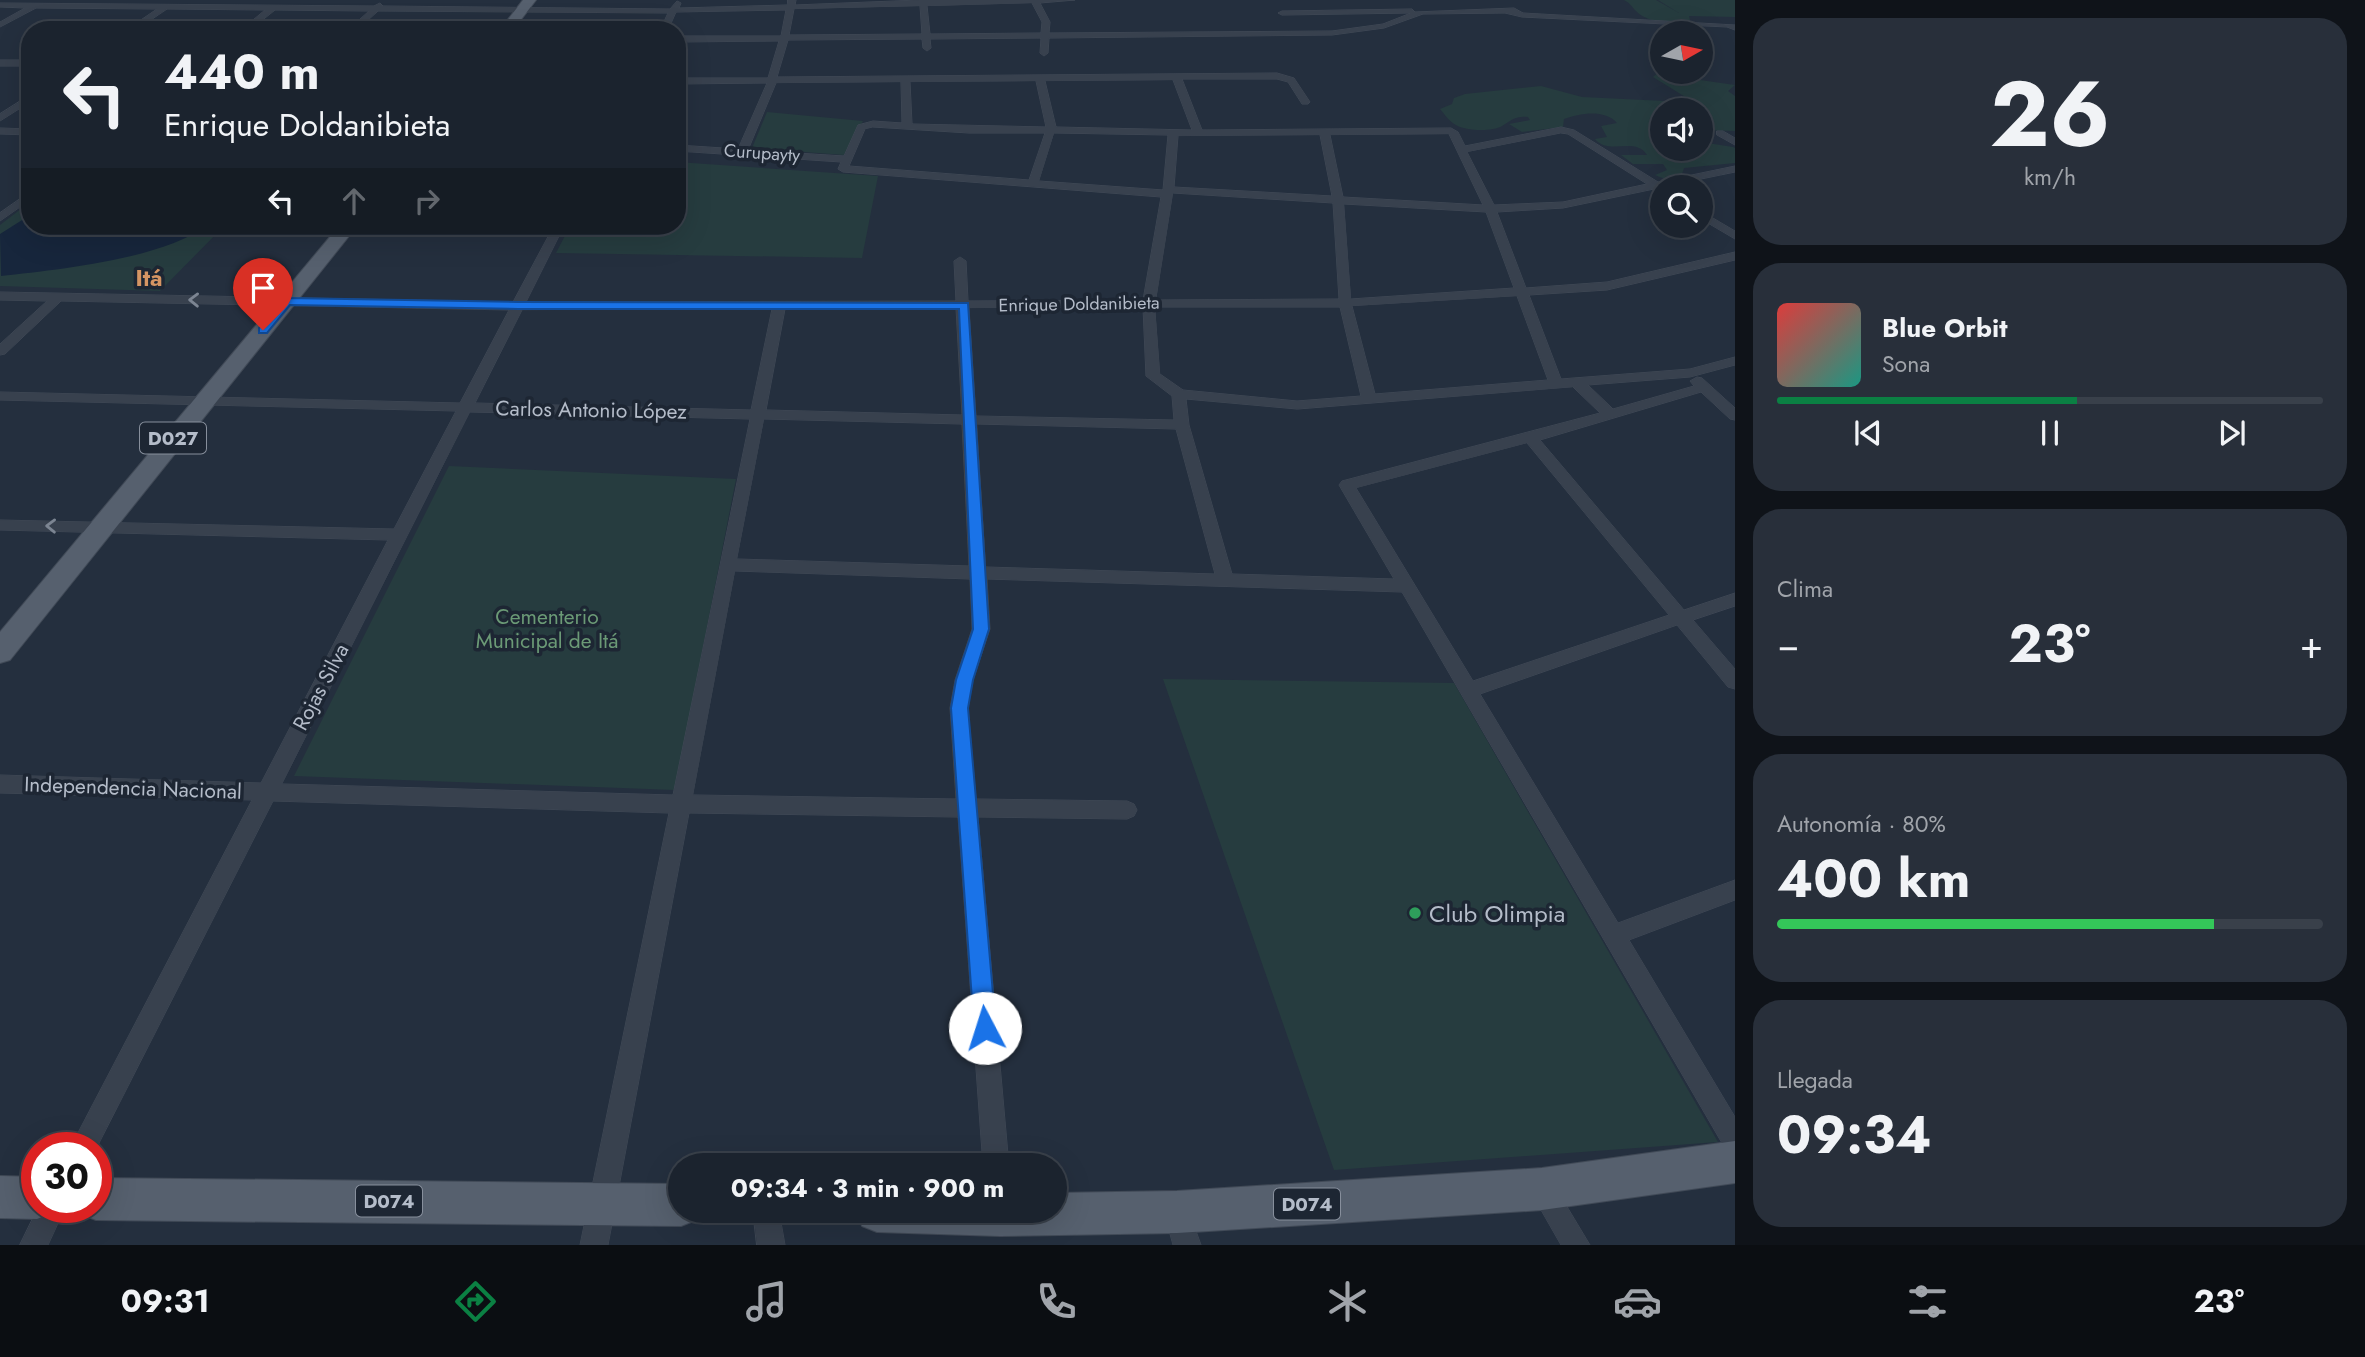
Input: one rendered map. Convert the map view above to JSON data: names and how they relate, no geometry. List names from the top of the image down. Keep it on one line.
{"streets":{"main road":["D027","D074"],"street":["Curupayty","Enrique Doldanibieta","Carlos Antonio López","Rojas Silva","Independencia Nacional"]},"crossings":[["Enrique Doldanibieta","D027"],["Enrique Doldanibieta","Rojas Silva"],["Carlos Antonio López","D027"],["Carlos Antonio López","Rojas Silva"],["Rojas Silva","Independencia Nacional"]],"districts":["Itá"],"parks":["Cementerio Municipal de Itá"],"places":["Club Olimpia"],"north":"right","page":{"tile":[["26","km/h"],"Clima",["Autonomía · 80%","400 km"],["Llegada","09:34"]],"turn":["440 m","Enrique Doldanibieta"],"song":["Blue Orbit","Sona"],"heat":["−","23°","+"],"limit":"30","trip":"09:34 · 3 min · 900 m","tabs":["09:31","23°"]}}
